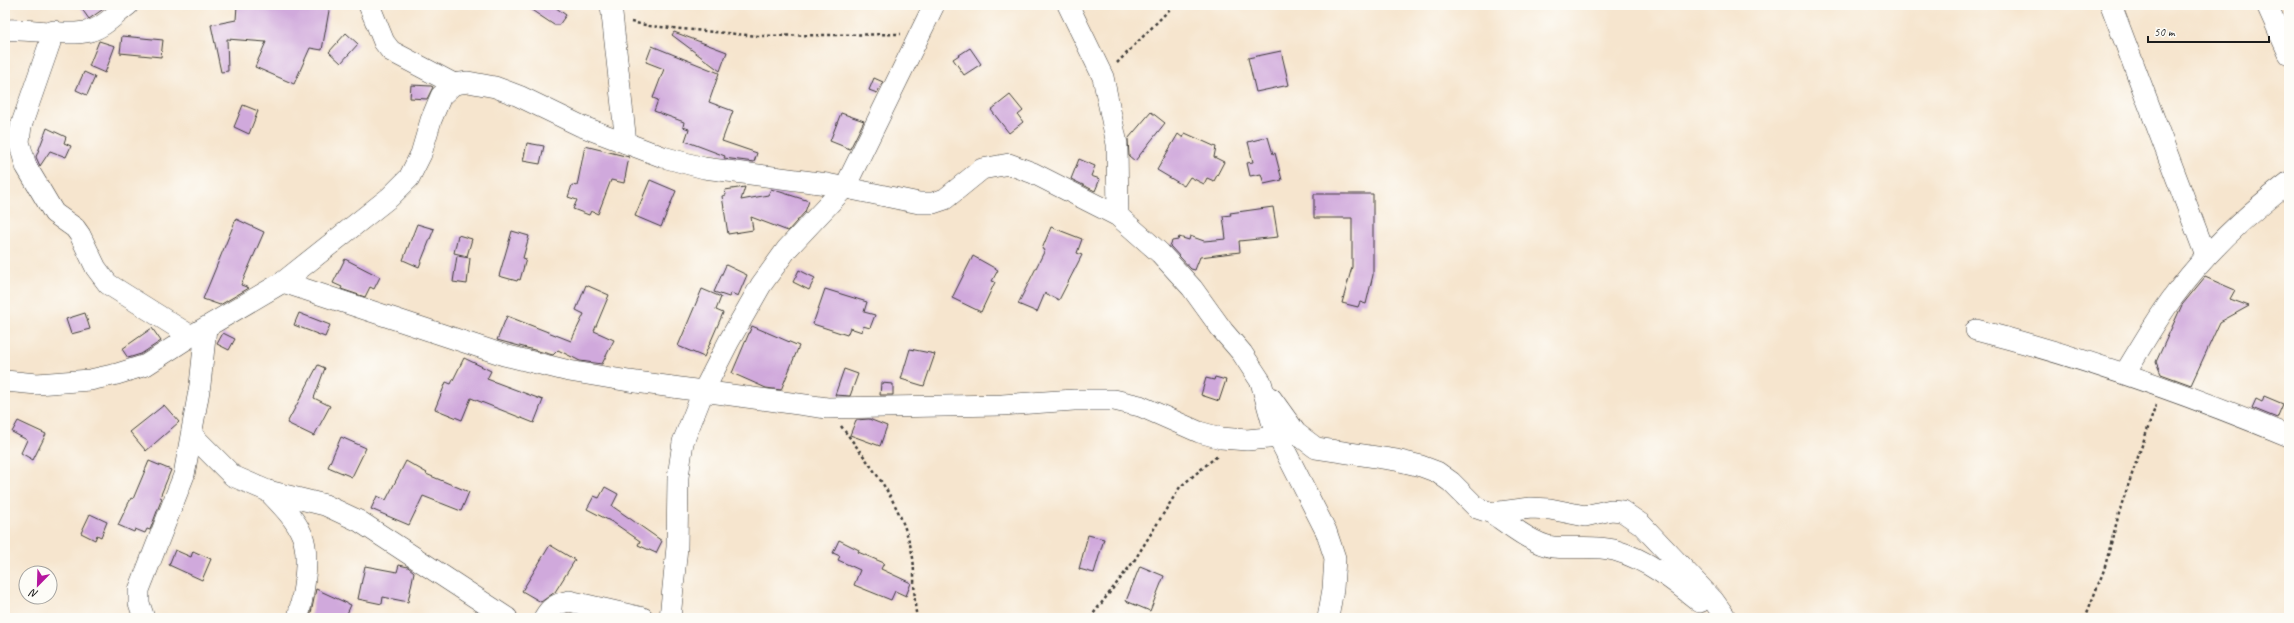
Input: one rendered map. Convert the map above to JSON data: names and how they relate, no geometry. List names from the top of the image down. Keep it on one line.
{"scale_bar":"50 m","north":"bottom left"}
